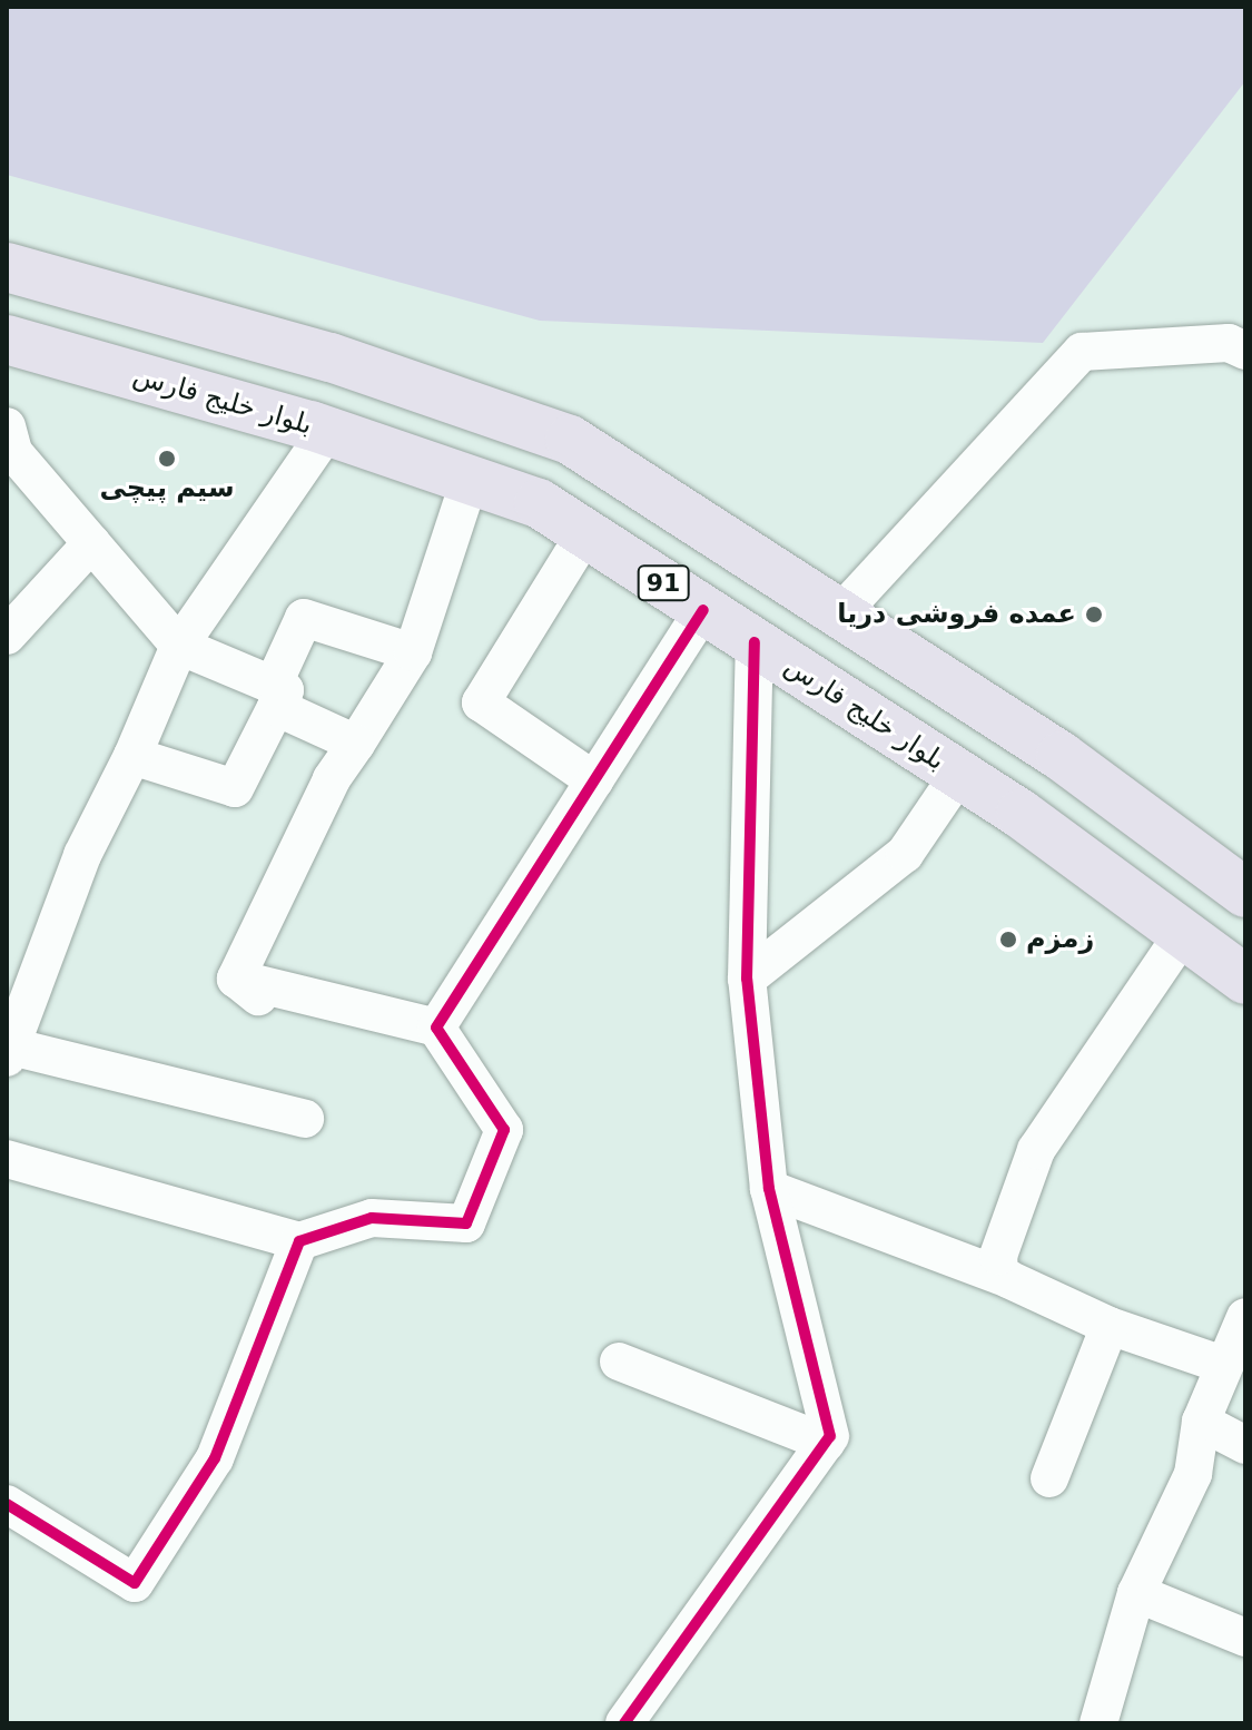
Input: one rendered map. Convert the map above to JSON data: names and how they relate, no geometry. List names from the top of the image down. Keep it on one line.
{"streets":{"highway":["بلوار خلیج فارس","91"]},"places":["سیم پیچی","عمده فروشی دریا","زمزم"]}
